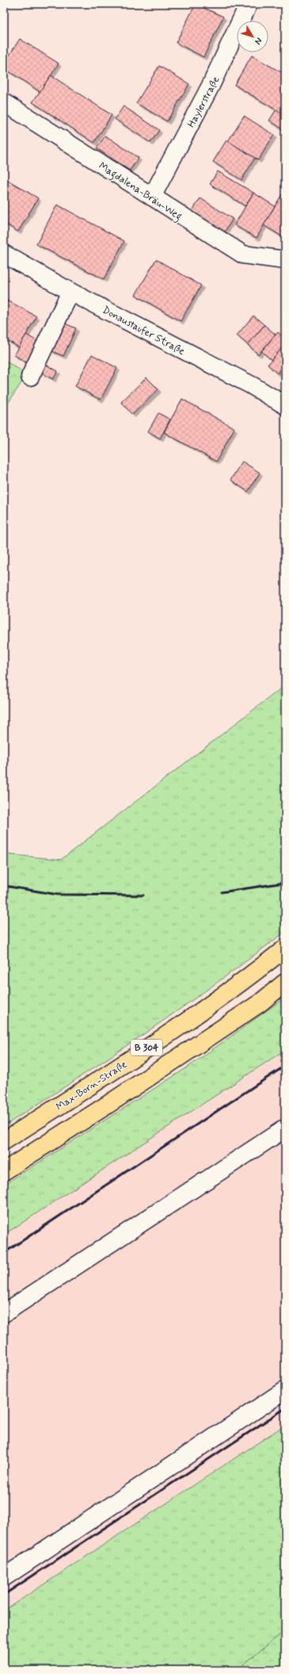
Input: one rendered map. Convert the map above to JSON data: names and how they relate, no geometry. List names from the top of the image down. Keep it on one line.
{"streets":{"main road":["B 304","Max-Born-Straße"],"street":["Haylerstraße","Magdalena-Bräu-Weg","Donaustaufer Straße"]},"crossings":[["Haylerstraße","Magdalena-Bräu-Weg"]],"north":"bottom right"}
